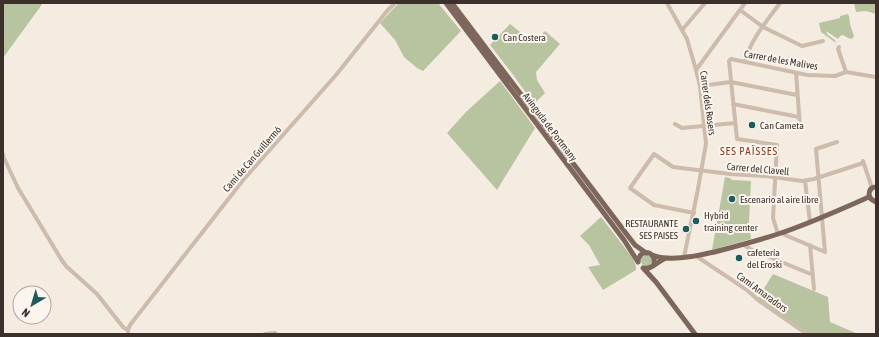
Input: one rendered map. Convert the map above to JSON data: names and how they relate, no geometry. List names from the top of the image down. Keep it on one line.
{"streets":{"main road":["Avinguda de Portmany"],"street":["Carrer de les Malives","Carrer dels Rosers","Camí de Can Guillermó","Carrer del Clavell","Camí Amaradors"]},"crossings":[["Carrer dels Rosers","Carrer del Clavell"]],"districts":["SES PAÏSSES"],"places":["Can Costera","Can Cameta","Escenario al aire libre","Hybrid training center","RESTAURANTE SES PAISES","cafetería del Eroski"],"north":"bottom left"}
